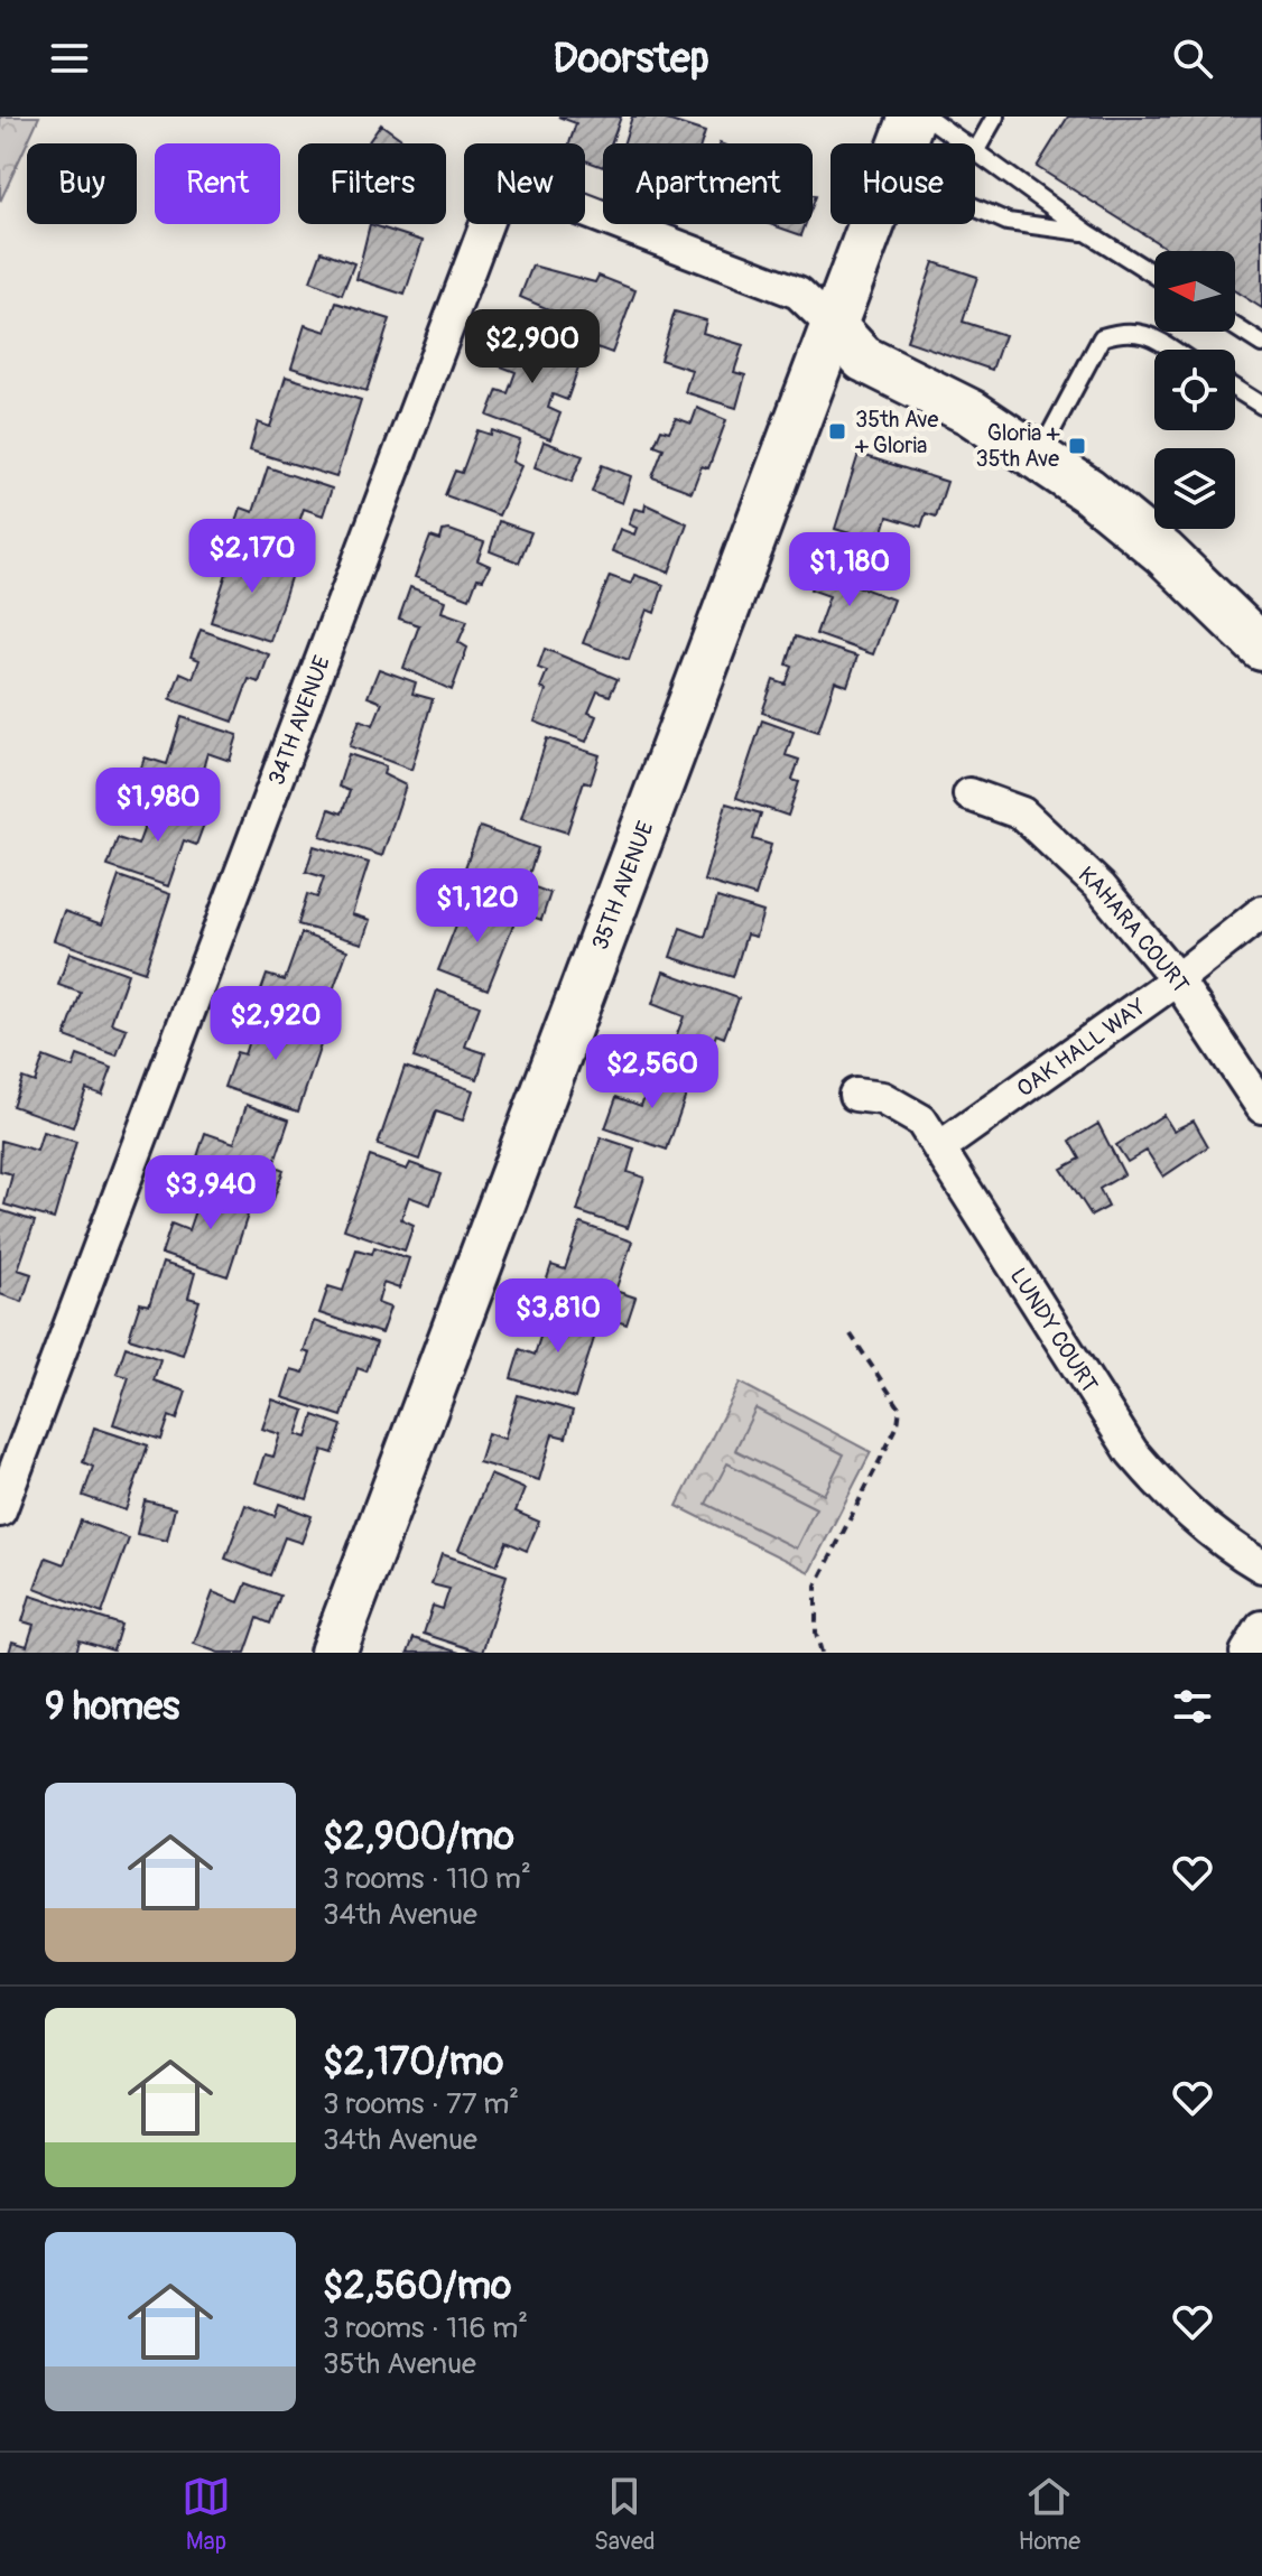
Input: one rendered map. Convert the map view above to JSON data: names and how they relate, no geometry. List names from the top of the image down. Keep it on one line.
{"streets":{"street":["34TH AVENUE","35TH AVENUE","KAHARA COURT","OAK HALL WAY","LUNDY COURT"]},"crossings":[["34TH AVENUE","35TH AVENUE"],["KAHARA COURT","OAK HALL WAY"],["OAK HALL WAY","LUNDY COURT"]],"places":{"transit":["35th Ave + Gloria","Gloria + 35th Ave"]},"north":"left","page":{"header":"Doorstep","chip":["Buy","Rent","Filters","New","Apartment","House"],"price":["$2,900","$2,170","$1,180","$1,980","$1,120","$2,920","$2,560","$3,940","$3,810"],"heading":"9 homes","list":[{"name":"$2,900/mo","note":"3 rooms · 110 m² · 34th Avenue"},{"name":"$2,170/mo","note":"3 rooms · 77 m² · 34th Avenue"},{"name":"$2,560/mo","note":"3 rooms · 116 m² · 35th Avenue"}],"tabs":["Map","Saved","Home"]}}
